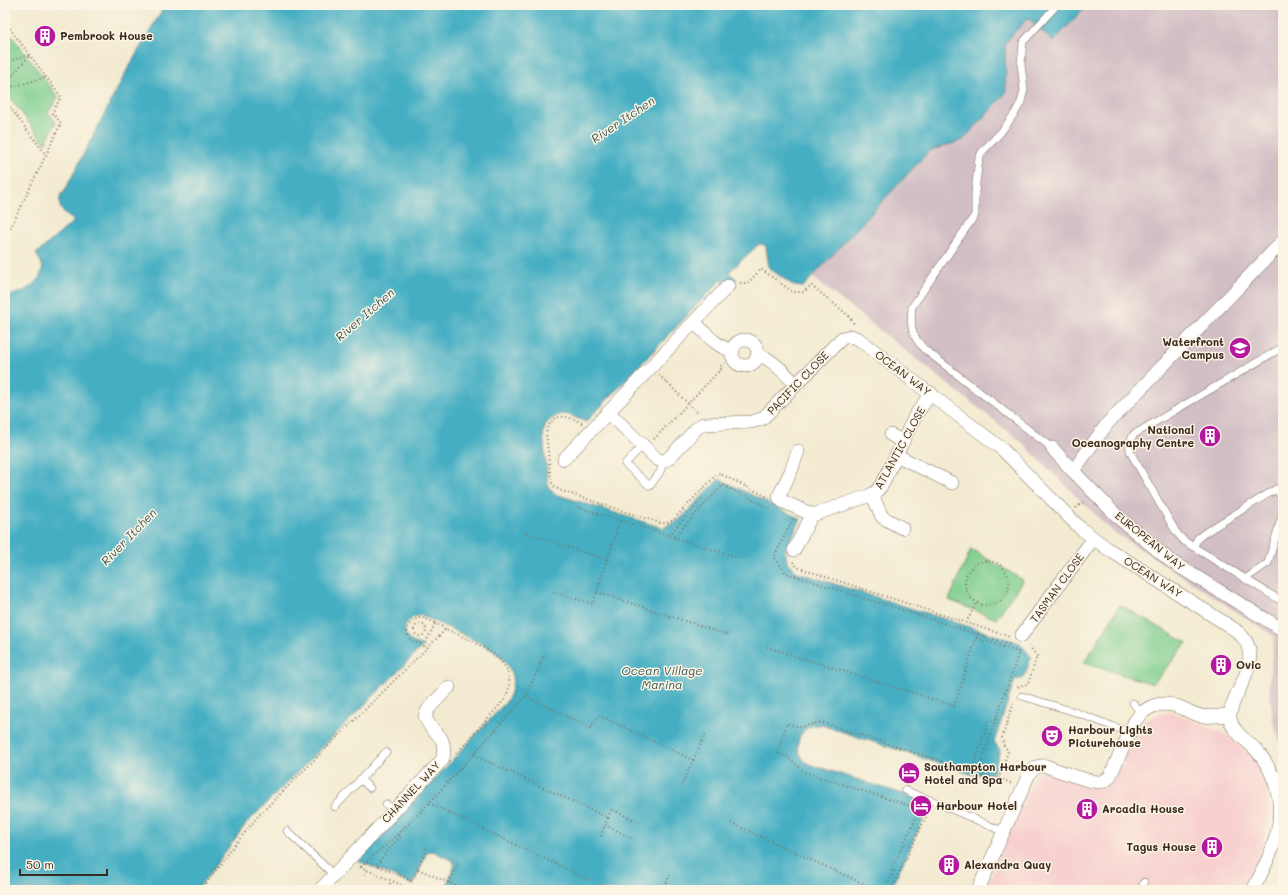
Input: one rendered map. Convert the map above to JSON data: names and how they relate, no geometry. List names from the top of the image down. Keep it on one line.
{"streets":{"street":["OCEAN WAY","PACIFIC CLOSE","ATLANTIC CLOSE","EUROPEAN WAY","TASMAN CLOSE","CHANNEL WAY"]},"crossings":[["OCEAN WAY","PACIFIC CLOSE"],["OCEAN WAY","ATLANTIC CLOSE"],["OCEAN WAY","TASMAN CLOSE"]],"water":["River Itchen","Ocean Village Marina"],"places":{"building":["Pembrook House","National Oceanography Centre","Ovic","Arcadia House","Tagus House","Alexandra Quay"],"school or university":["Waterfront Campus"],"theatre":["Harbour Lights Picturehouse"],"hotel":["Southampton Harbour Hotel and Spa","Harbour Hotel"]},"scale_bar":"50 m"}
